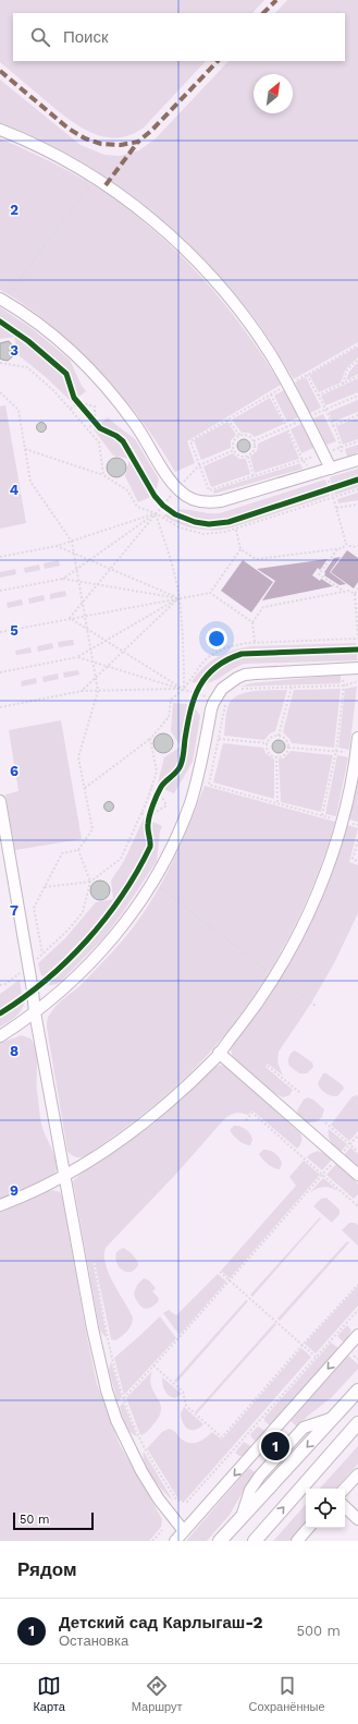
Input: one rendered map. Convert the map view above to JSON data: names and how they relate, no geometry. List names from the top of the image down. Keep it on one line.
{"scale_bar":"50 m","north":"top right","page":{"search":"Поиск","pins":"1","scale":"50 m","heading":"Рядом","list":[{"mark":"1","name":"Детский сад Карлыгаш-2","note":"Остановка","value":"500 m"}],"nav":["Карта","Маршрут","Сохранённые"]},"grid":{"rows":["2","3","4","5","6","7","8","9"]}}
